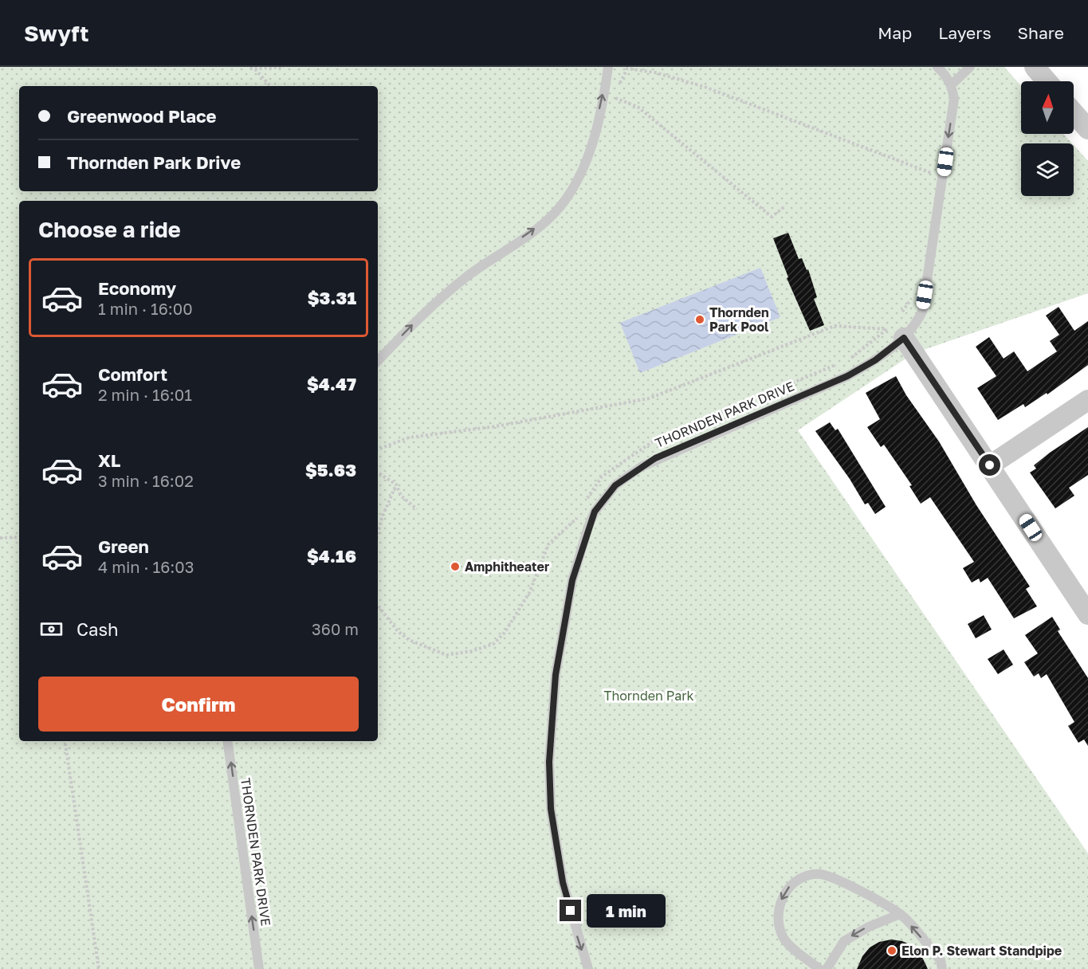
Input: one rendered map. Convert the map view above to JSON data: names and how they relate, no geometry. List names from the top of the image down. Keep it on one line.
{"streets":{"lane":["THORNDEN PARK DRIVE"]},"parks":["Thornden Park"],"places":["Thornden Park Pool","Amphitheater","Elon P. Stewart Standpipe"],"north":"top","page":{"header":"Swyft","nav":["Map","Layers","Share"],"banner":["Greenwood Place","Thornden Park Drive"],"heading":"Choose a ride","list":[{"name":"Economy","note":"1 min · 16:00","value":"$3.31"},{"name":"Comfort","note":"2 min · 16:01","value":"$4.47"},{"name":"XL","note":"3 min · 16:02","value":"$5.63"},{"name":"Green","note":"4 min · 16:03","value":"$4.16"}],"pay":["Cash","360 m"],"buttons":"Confirm","bubble":"1 min"}}
